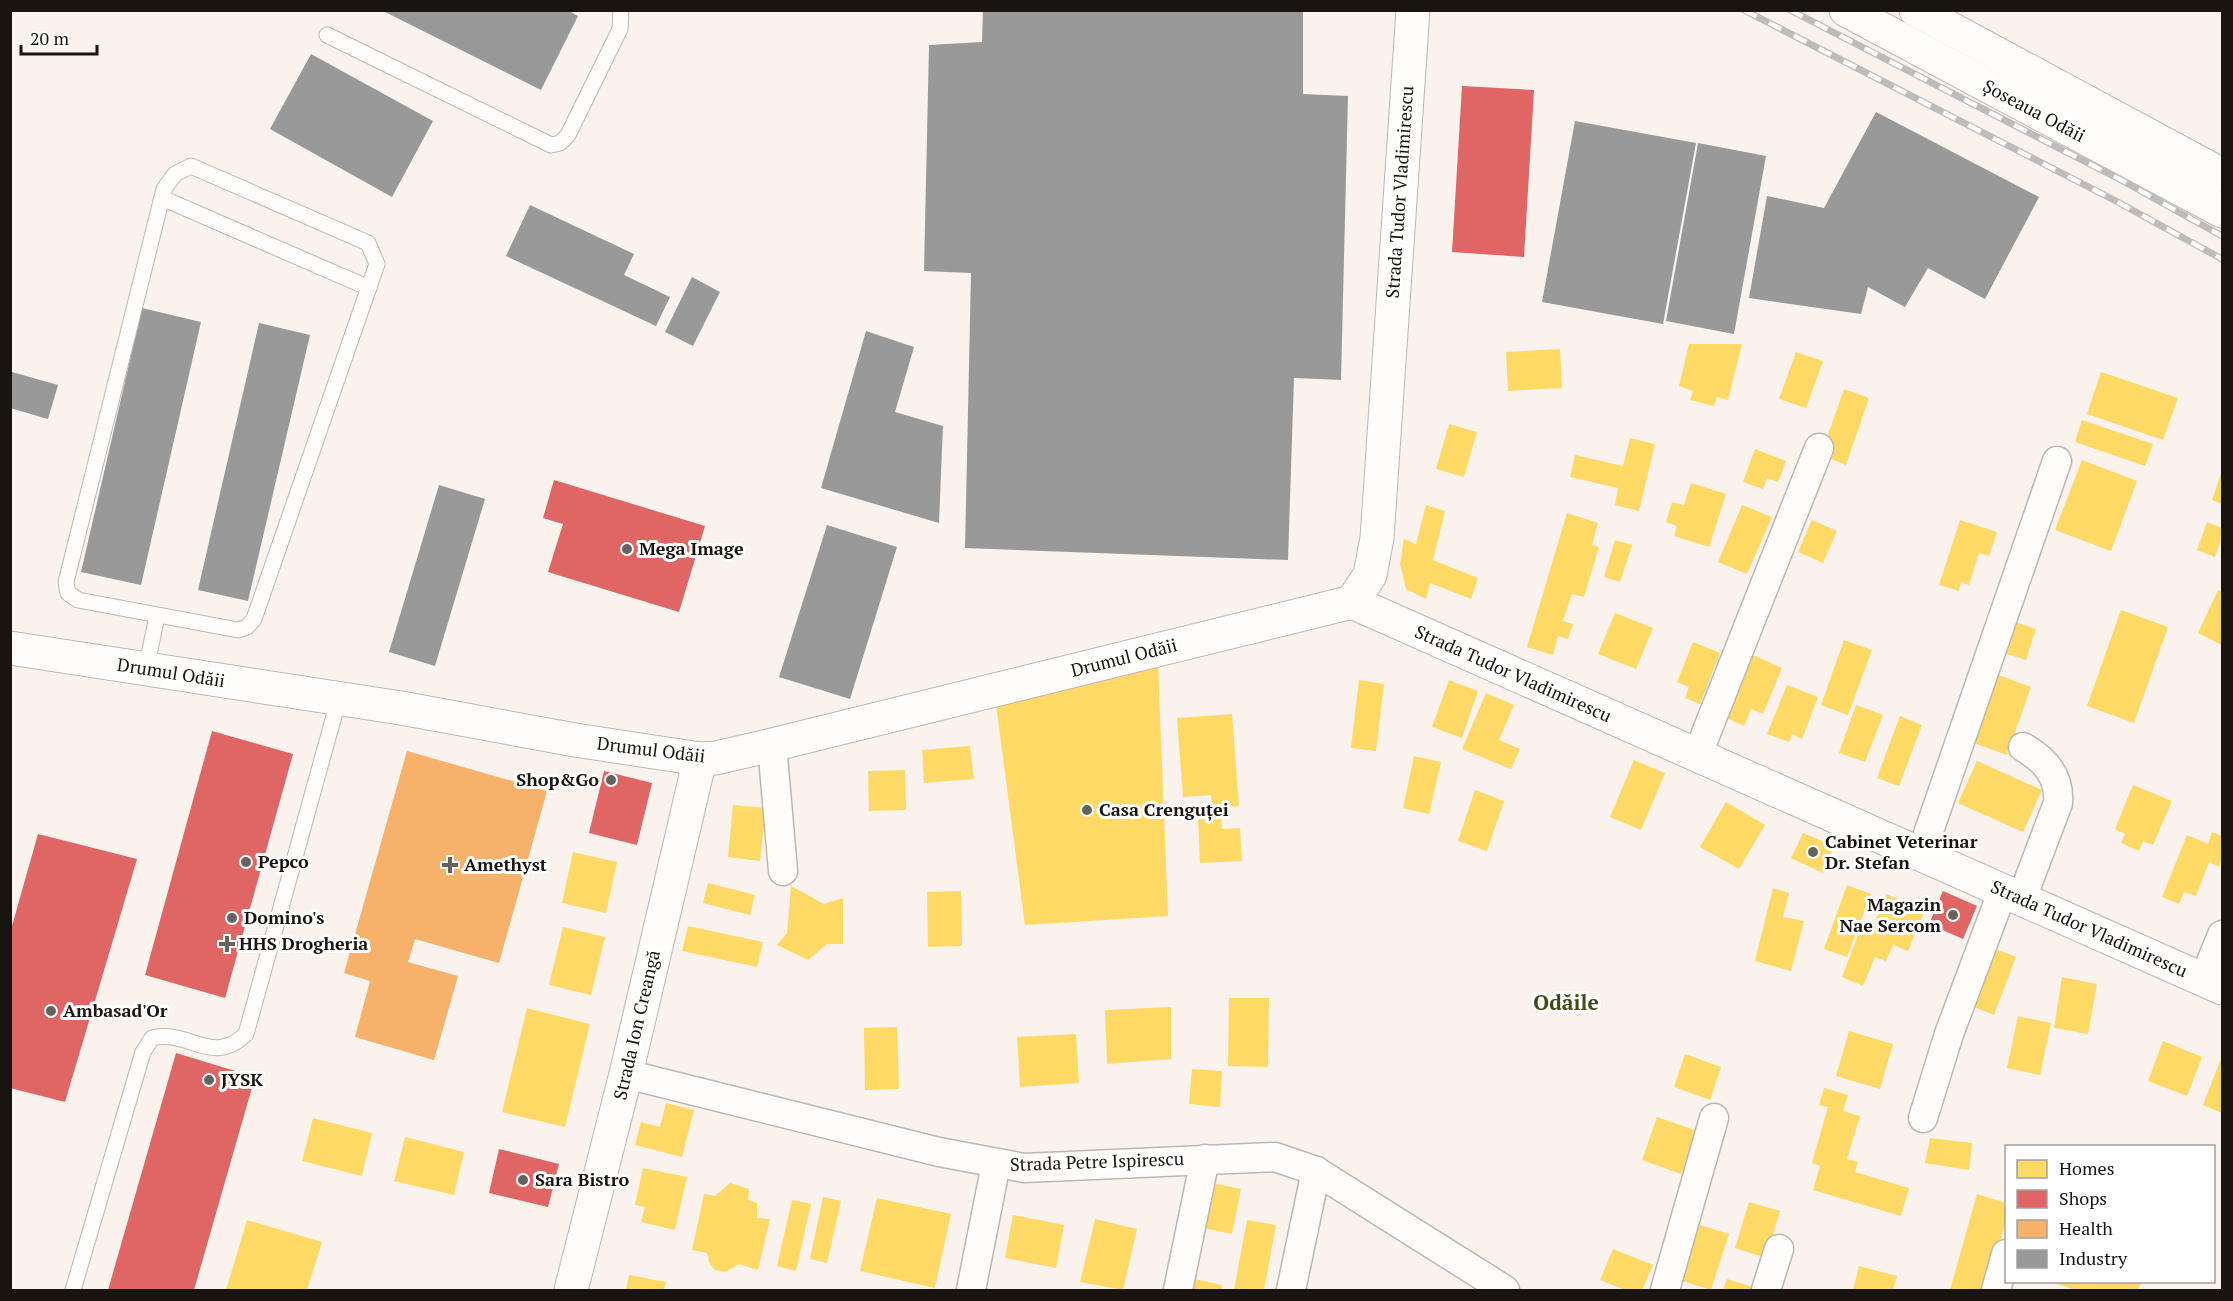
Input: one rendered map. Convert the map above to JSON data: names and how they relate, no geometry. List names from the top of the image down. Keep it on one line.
{"streets":{"street":["Șoseaua Odăii","Strada Tudor Vladimirescu","Drumul Odăii","Strada Ion Creangă","Strada Petre Ispirescu"]},"crossings":[["Strada Tudor Vladimirescu","Drumul Odăii"],["Drumul Odăii","Strada Ion Creangă"],["Strada Ion Creangă","Strada Petre Ispirescu"]],"districts":["Odăile"],"places":{"other":["Mega Image","Shop&Go","Casa Crenguței","Cabinet Veterinar Dr. Stefan","Pepco","Magazin Nae Sercom","Domino's","Ambasad'Or","JYSK","Sara Bistro"],"health":["Amethyst","HHS Drogheria"]},"legend":["Homes","Shops","Health","Industry"],"scale_bar":"20 m"}
